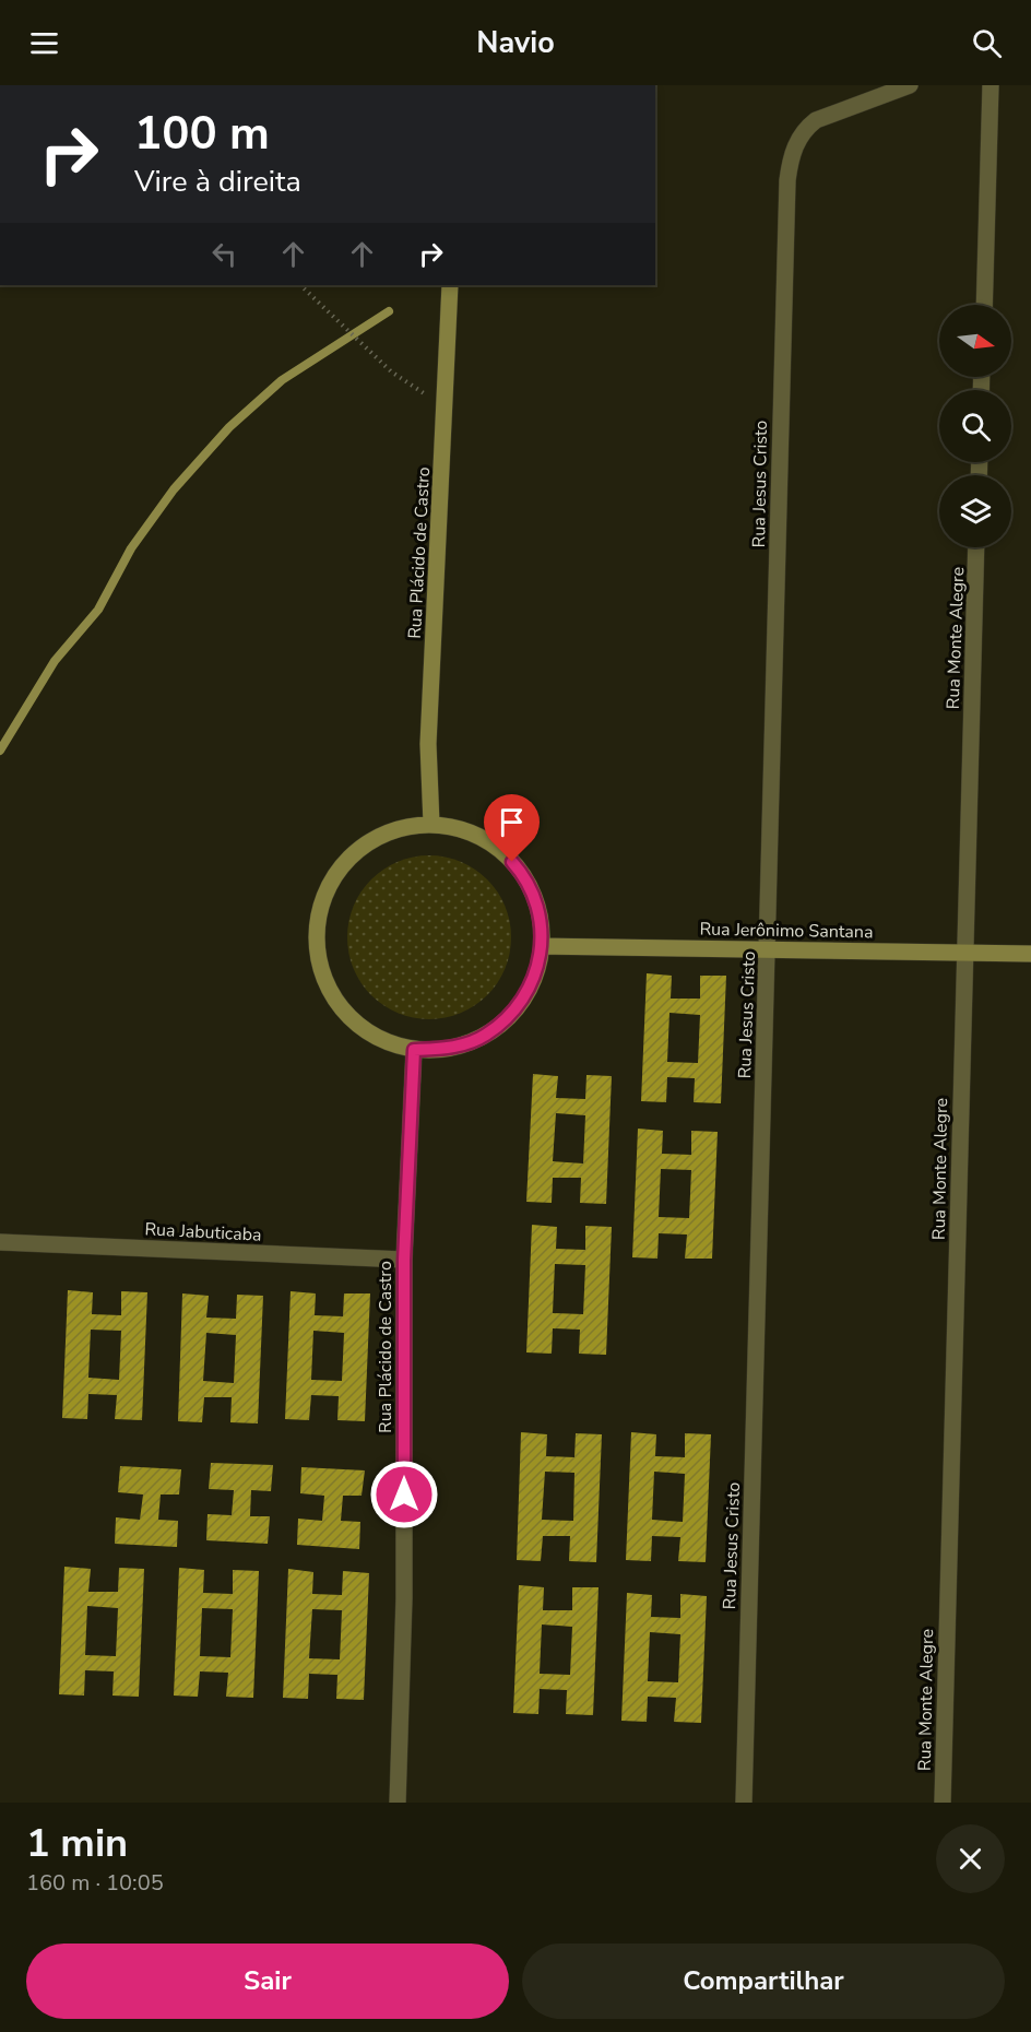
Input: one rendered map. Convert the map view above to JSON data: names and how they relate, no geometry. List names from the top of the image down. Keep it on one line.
{"streets":{"street":["Rua Jesus Cristo","Rua Plácido de Castro","Rua Monte Alegre","Rua Jerônimo Santana","Rua Jabuticaba"]},"crossings":[["Rua Jesus Cristo","Rua Jerônimo Santana"],["Rua Plácido de Castro","Rua Jerônimo Santana"],["Rua Plácido de Castro","Rua Jabuticaba"],["Rua Monte Alegre","Rua Jerônimo Santana"]],"north":"right","page":{"header":"Navio","turn":["100 m","Vire à direita"],"heading":["1 min","160 m · 10:05"],"buttons":["Sair","Compartilhar"]}}
